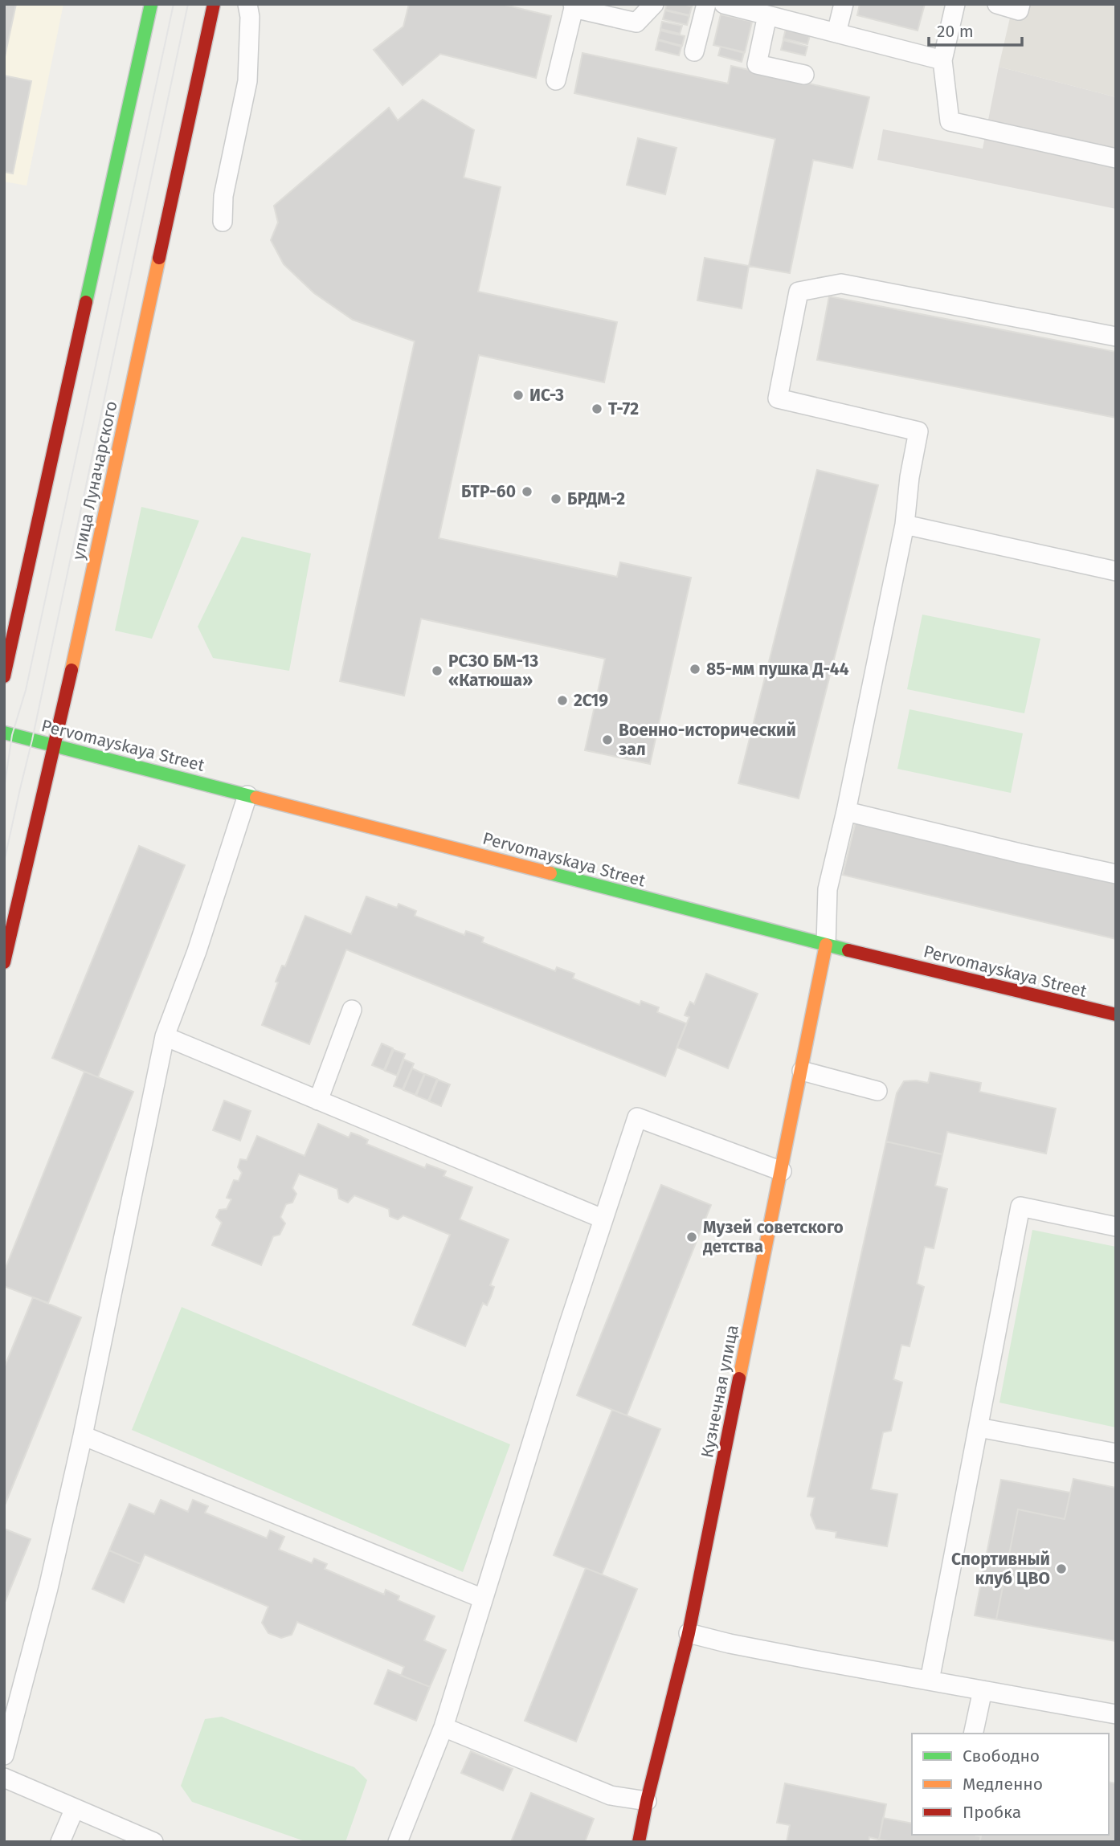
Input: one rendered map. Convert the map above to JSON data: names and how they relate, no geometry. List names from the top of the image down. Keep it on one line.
{"streets":{"street":["улица Луначарского","Pervomayskaya Street","Кузнечная улица"]},"crossings":[["улица Луначарского","Pervomayskaya Street"],["Pervomayskaya Street","Кузнечная улица"]],"places":["ИС-3","Т-72","БТР-60","БРДМ-2","85-мм пушка Д-44","РСЗО БМ-13 «Катюша»","2С19","Военно-исторический зал","Музей советского детства","Спортивный клуб ЦВО"],"legend":["Свободно","Медленно","Пробка"],"scale_bar":"20 m"}
